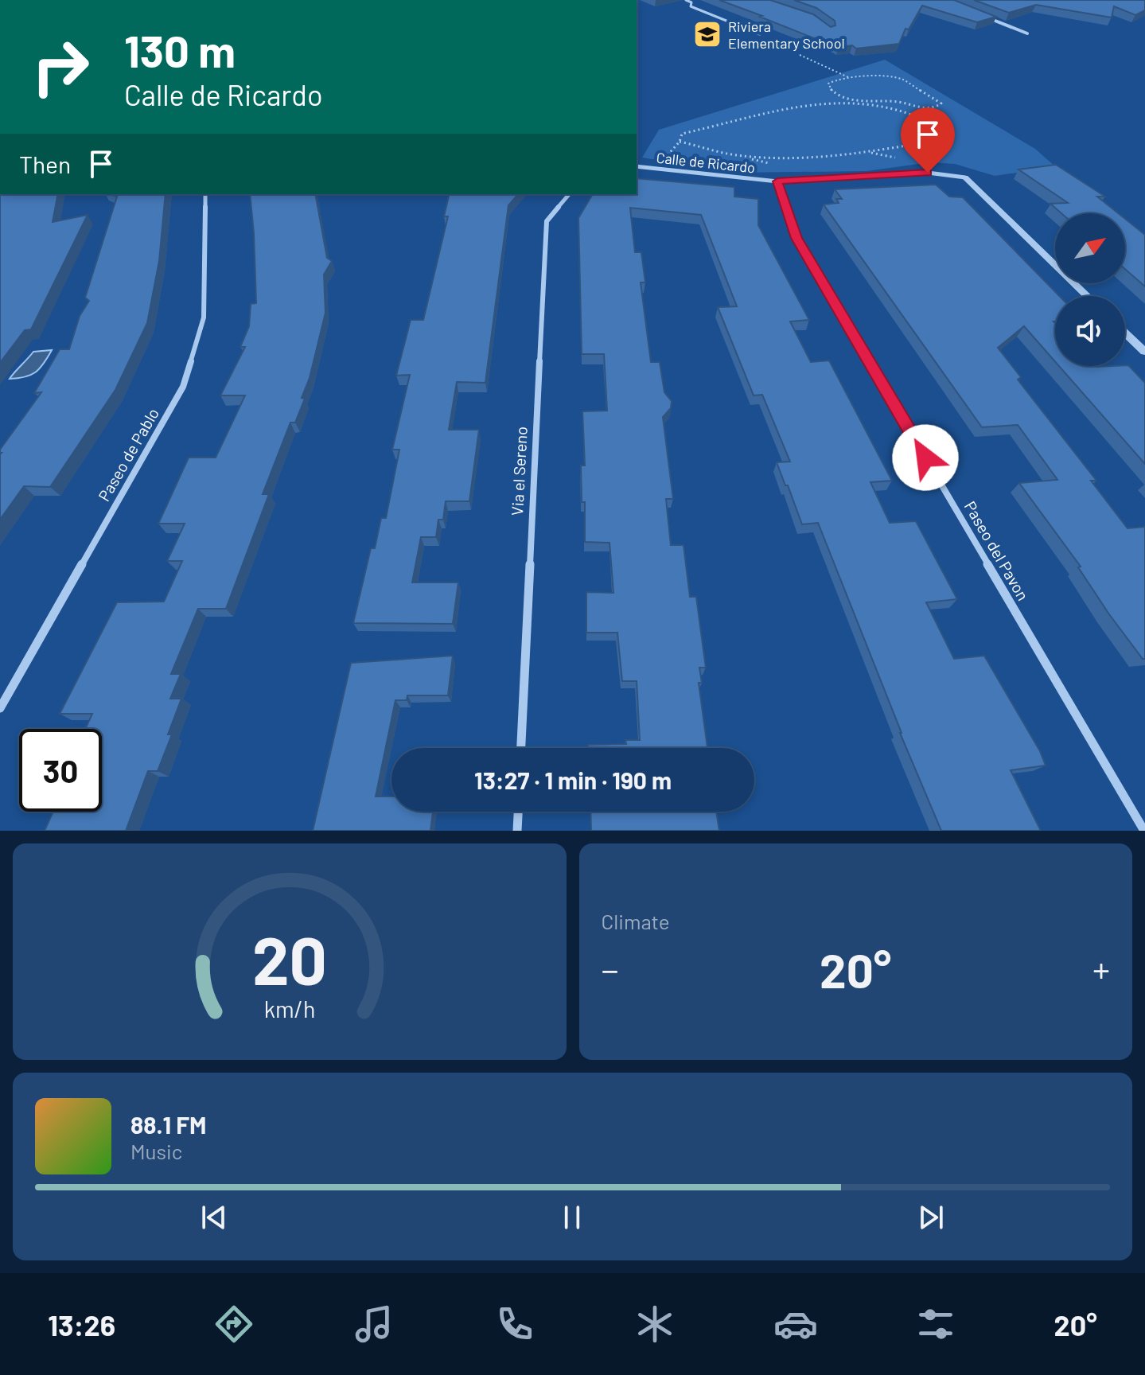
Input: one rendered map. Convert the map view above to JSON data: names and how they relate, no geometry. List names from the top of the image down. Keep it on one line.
{"streets":{"street":["Calle de Ricardo","Paseo de Pablo","Via el Sereno","Paseo del Pavon"]},"crossings":[["Calle de Ricardo","Paseo del Pavon"]],"places":{"school or university":["Riviera Elementary School"]},"north":"top right","page":{"turn":["130 m","Calle de Ricardo"],"then":"Then","limit":"30","trip":"13:27 · 1 min · 190 m","tile":"Climate","heat":["−","20°","+"],"song":["88.1 FM","Music"],"tabs":["13:26","20°"],"gauge":["20","km/h"]}}
